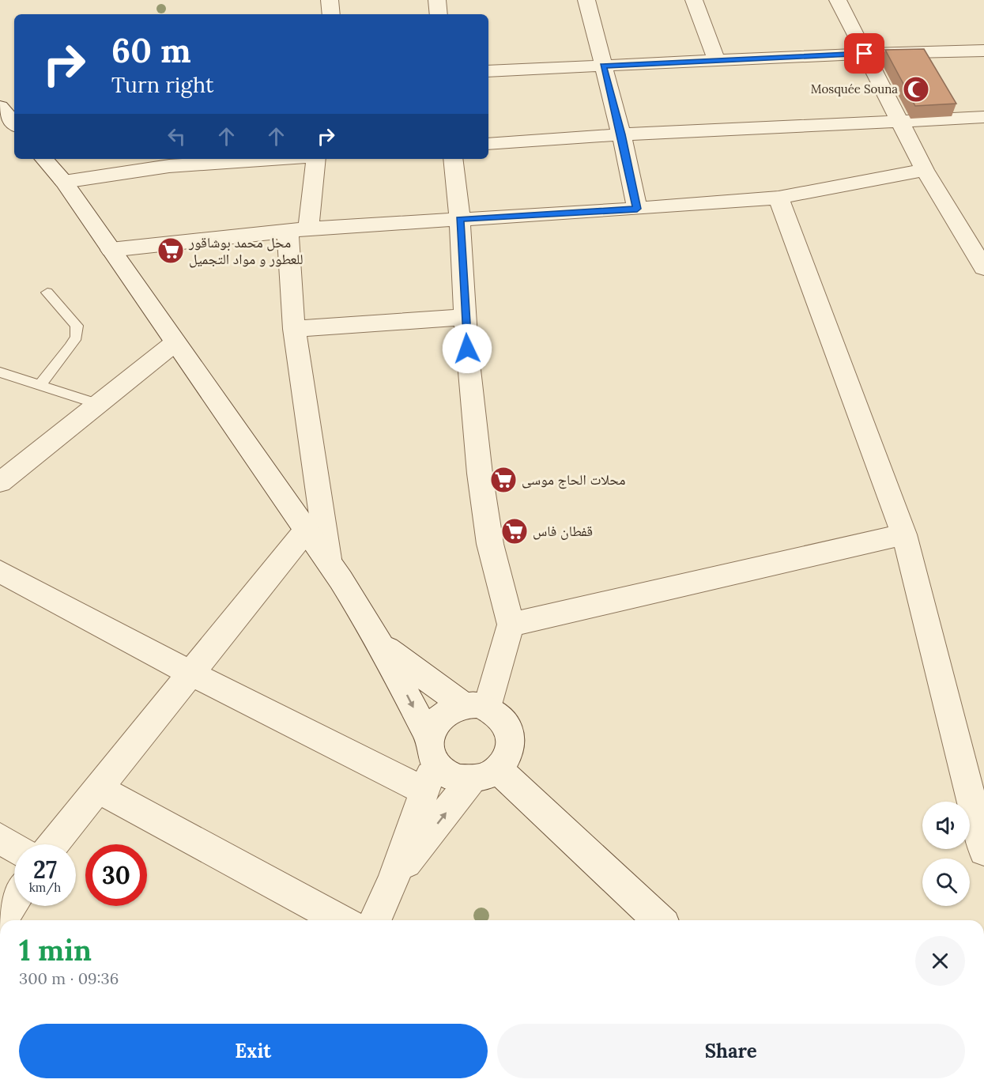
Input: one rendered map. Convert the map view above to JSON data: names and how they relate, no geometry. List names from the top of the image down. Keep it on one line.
{"places":{"mosque":["Mosquée Souna"],"supermarket":["محل محمد بوشاقور للعطور و مواد التجميل","محلات الحاج موسى","قفطان فاس"]},"page":{"turn":["60 m","Turn right"],"speed":"27 km/h","limit":"30","heading":["1 min","300 m · 09:36"],"buttons":["Exit","Share"]}}
